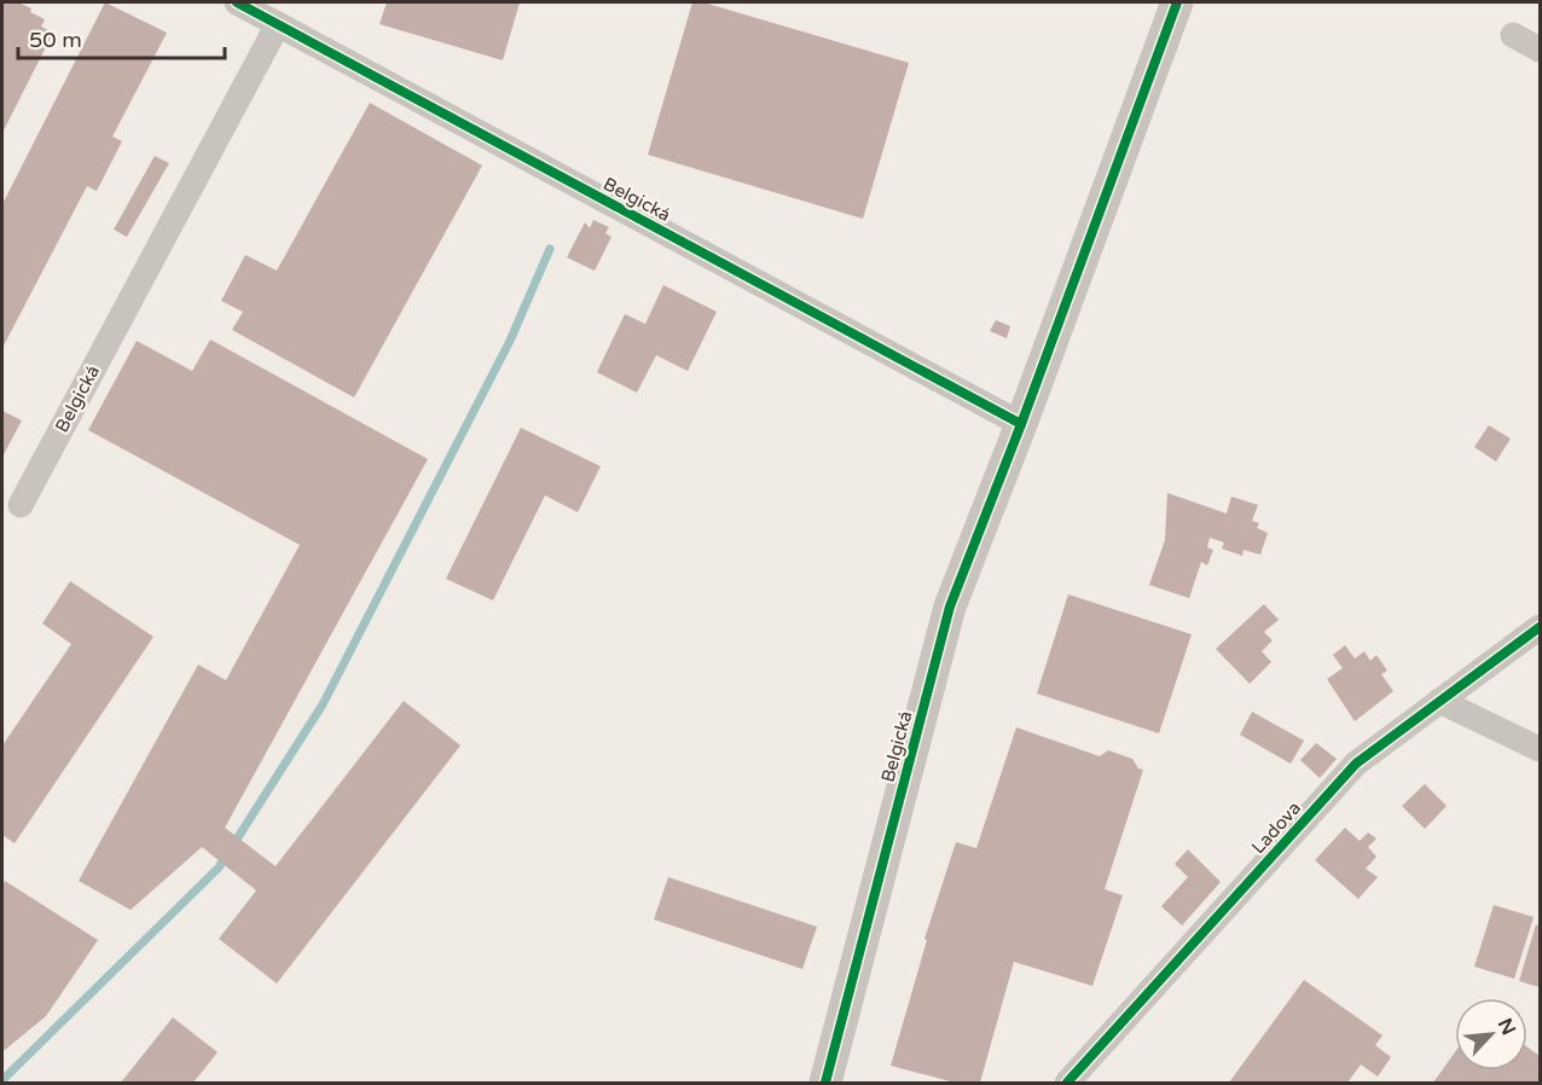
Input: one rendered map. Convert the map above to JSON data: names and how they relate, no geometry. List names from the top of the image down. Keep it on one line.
{"streets":{"street":["Belgická","Ladova"]},"scale_bar":"50 m","north":"top right"}
